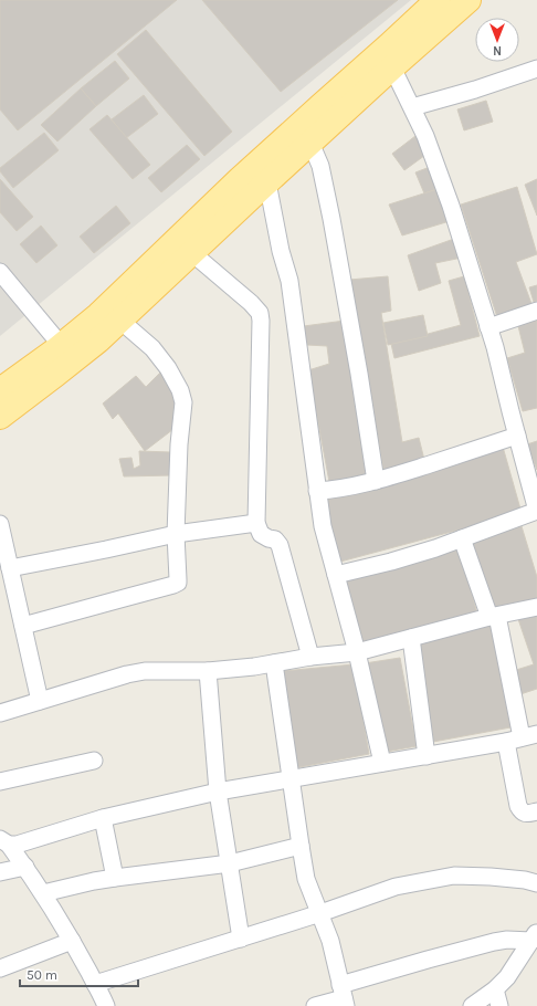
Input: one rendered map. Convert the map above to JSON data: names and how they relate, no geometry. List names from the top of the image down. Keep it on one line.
{"scale_bar":"50 m","north":"bottom"}
